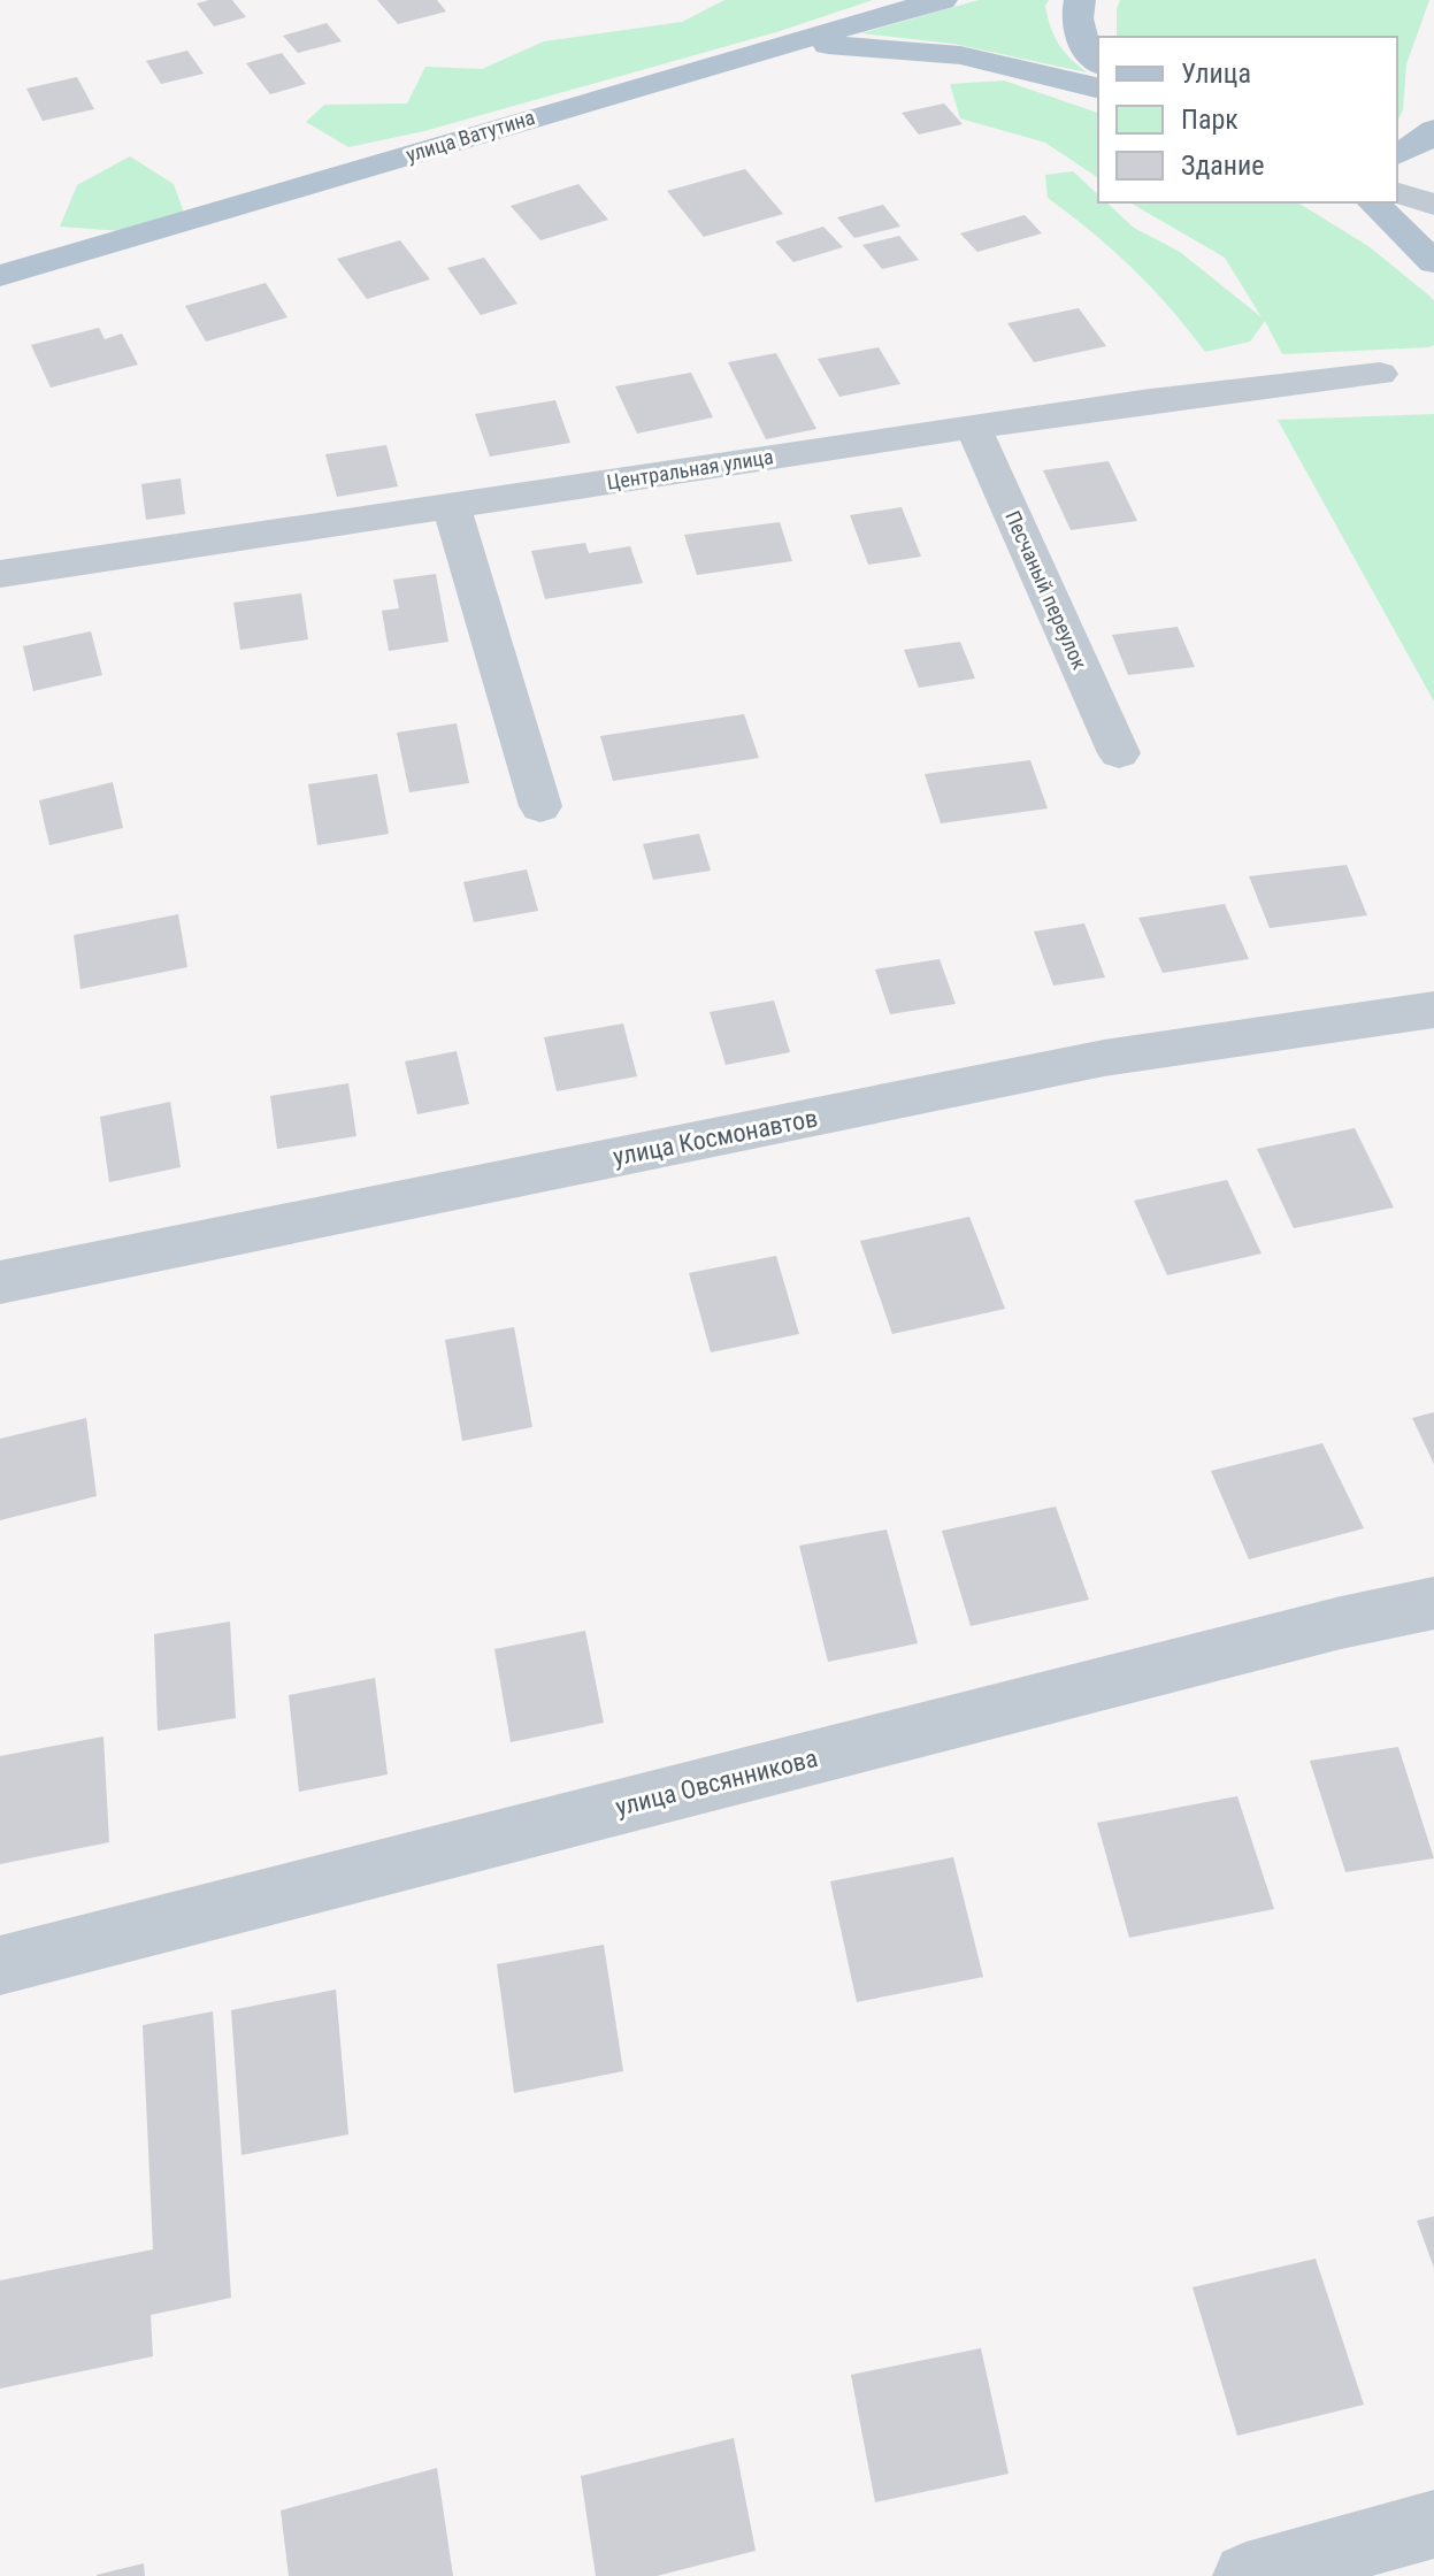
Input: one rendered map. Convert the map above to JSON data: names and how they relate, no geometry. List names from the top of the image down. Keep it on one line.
{"streets":{"main road":["улица Ватутина"],"street":["Центральная улица","Песчаный переулок","улица Космонавтов","улица Овсянникова"]},"crossings":[["Центральная улица","Песчаный переулок"]],"legend":["Улица","Парк","Здание"]}
